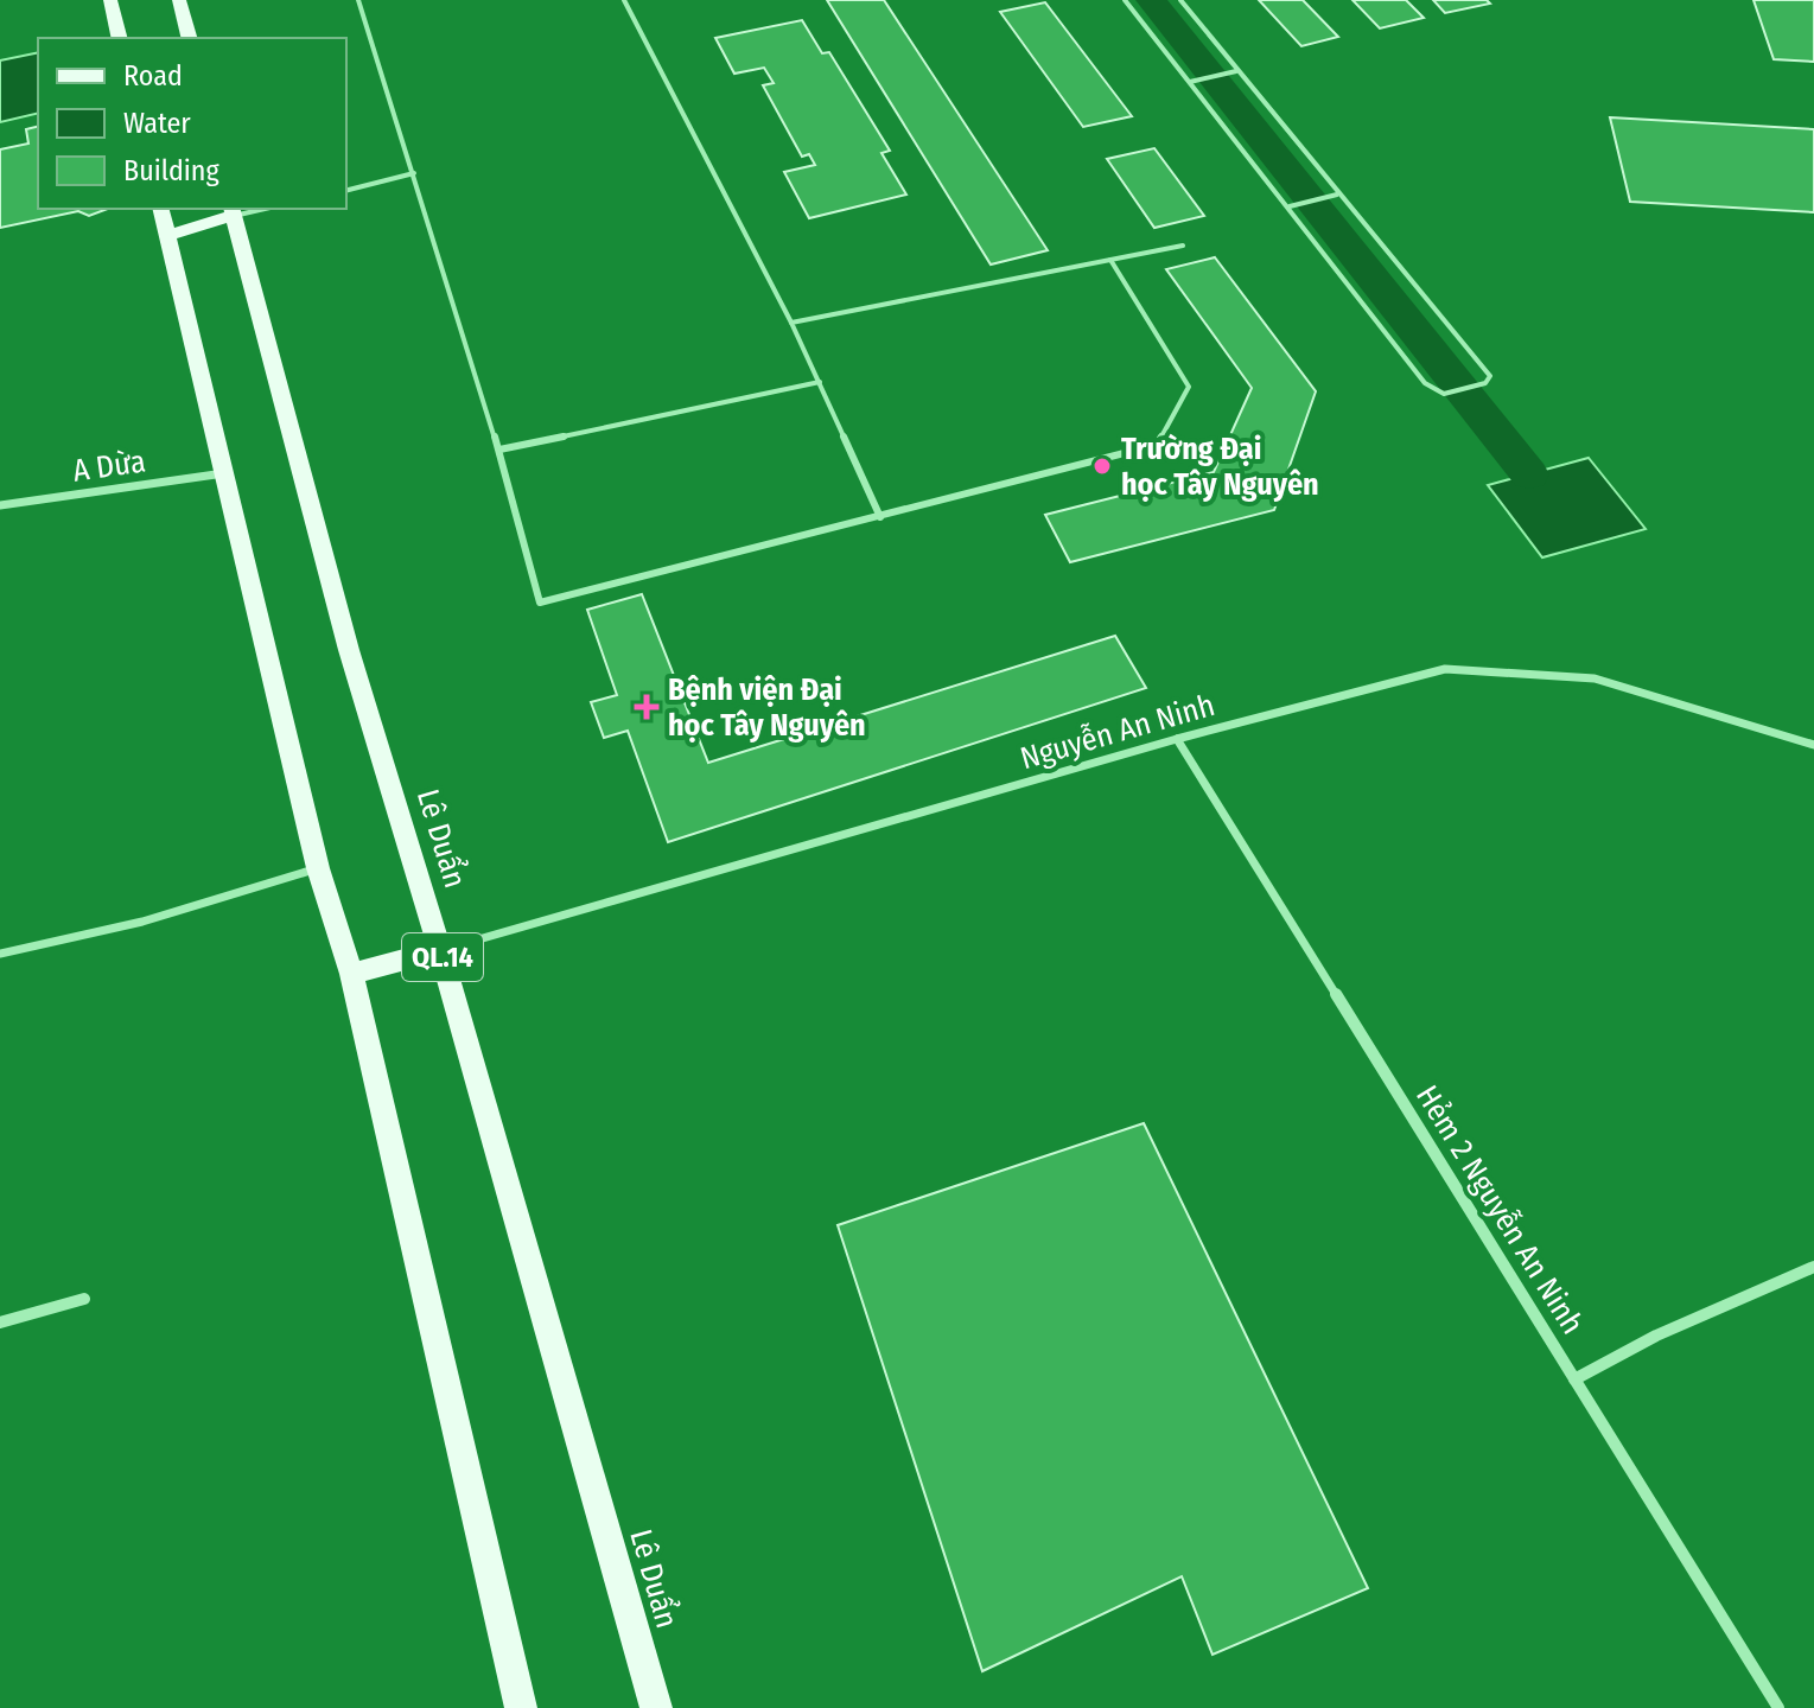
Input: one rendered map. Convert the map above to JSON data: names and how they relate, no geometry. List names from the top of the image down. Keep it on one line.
{"streets":{"main road":["Lê Duẩn","QL.14"],"street":["A Dừa","Nguyễn An Ninh","Hẻm 2 Nguyễn An Ninh"]},"crossings":[["Nguyễn An Ninh","Lê Duẩn"],["Nguyễn An Ninh","Hẻm 2 Nguyễn An Ninh"]],"places":{"other":["Trường Đại học Tây Nguyên"],"health":["Bệnh viện Đại học Tây Nguyên"]},"legend":["Road","Water","Building"]}
